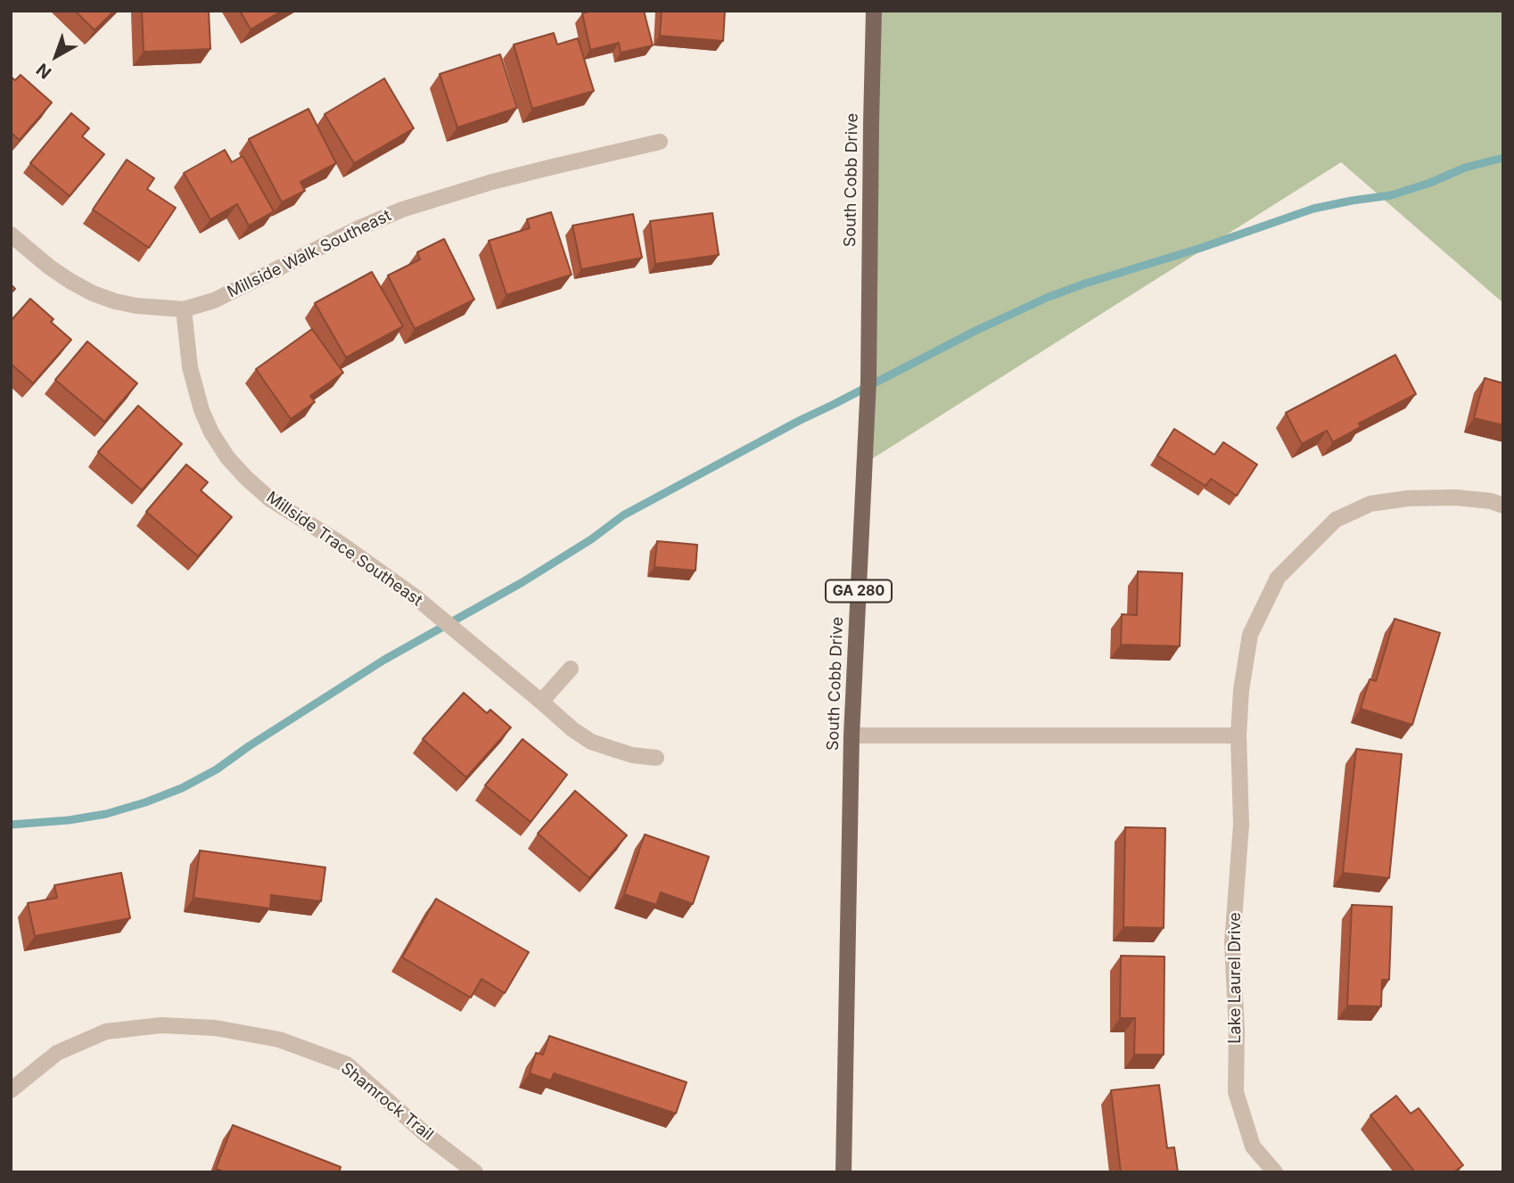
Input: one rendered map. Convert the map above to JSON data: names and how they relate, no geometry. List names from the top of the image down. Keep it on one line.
{"streets":{"main road":["South Cobb Drive","GA 280"],"street":["Millside Walk Southeast","Millside Trace Southeast","Lake Laurel Drive","Shamrock Trail"]},"crossings":[["Millside Walk Southeast","Millside Trace Southeast"]],"north":"bottom left"}
